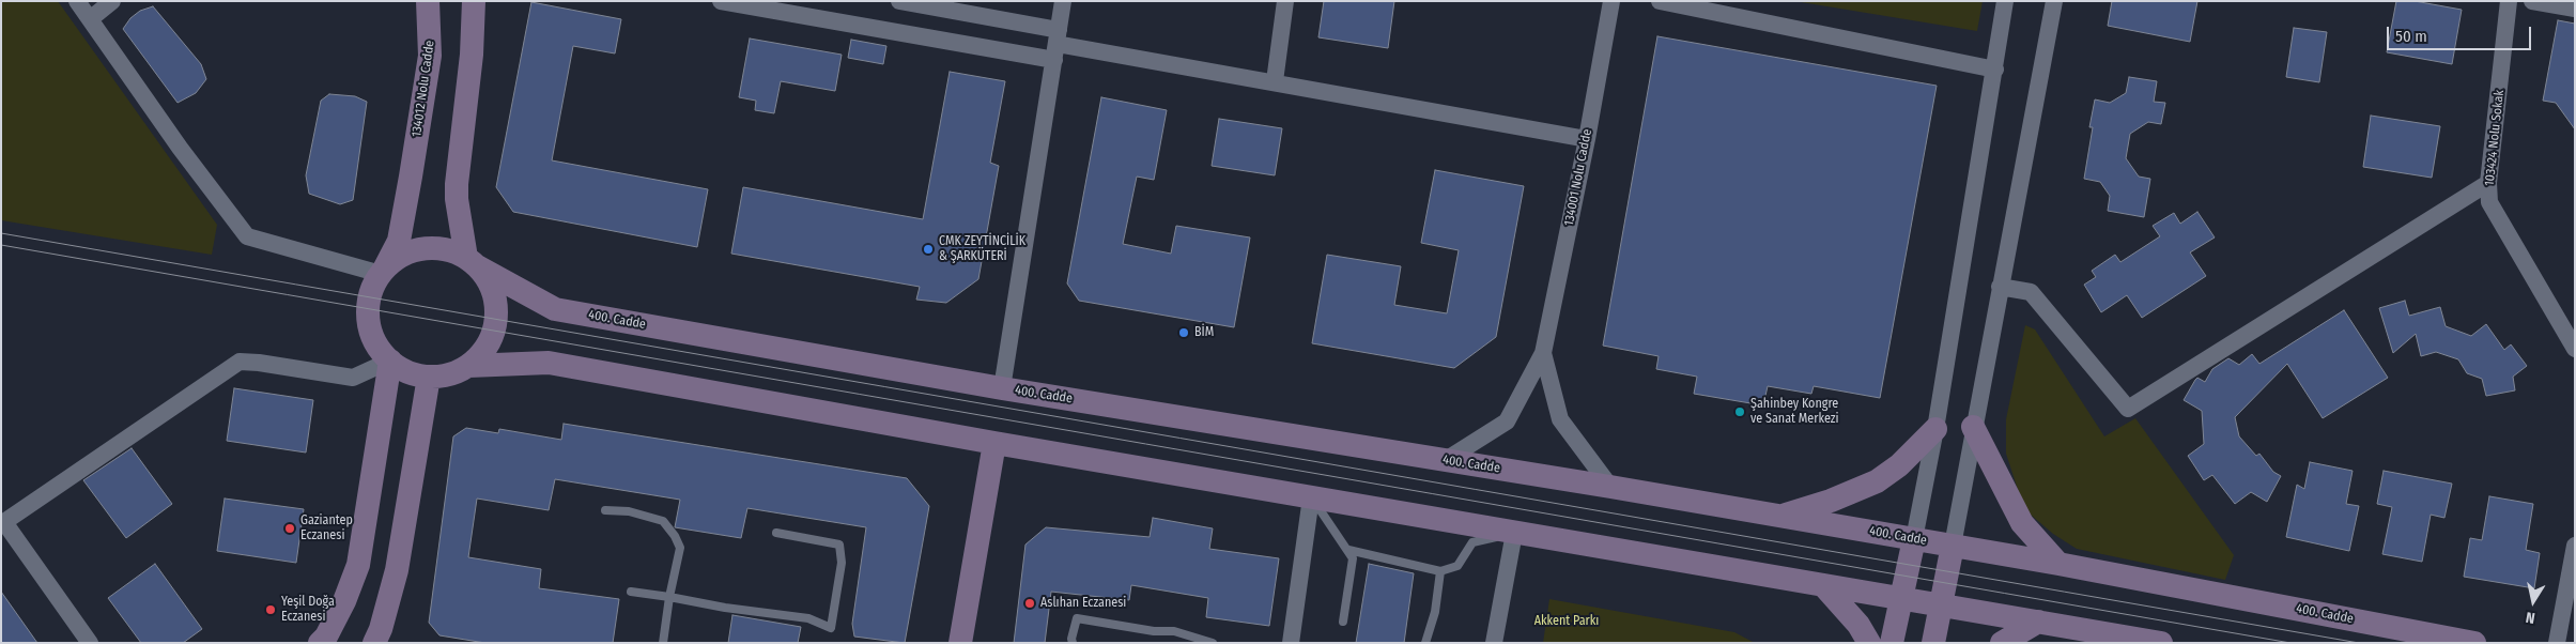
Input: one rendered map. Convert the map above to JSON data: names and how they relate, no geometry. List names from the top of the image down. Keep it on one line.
{"streets":{"main road":["134012 Nolu Cadde","400. Cadde"],"street":["103424 Nolu Sokak","134001 Nolu Cadde"]},"crossings":[["134012 Nolu Cadde","400. Cadde"],["134001 Nolu Cadde","400. Cadde"]],"parks":["Akkent Parkı"],"places":["CMK ZEYTİNCİLİK & ŞARKÜTERİ","BİM","Şahinbey Kongre ve Sanat Merkezi","Gaziantep Eczanesi","Aslıhan Eczanesi","Yeşil Doğa Eczanesi"],"scale_bar":"50 m","north":"bottom"}
